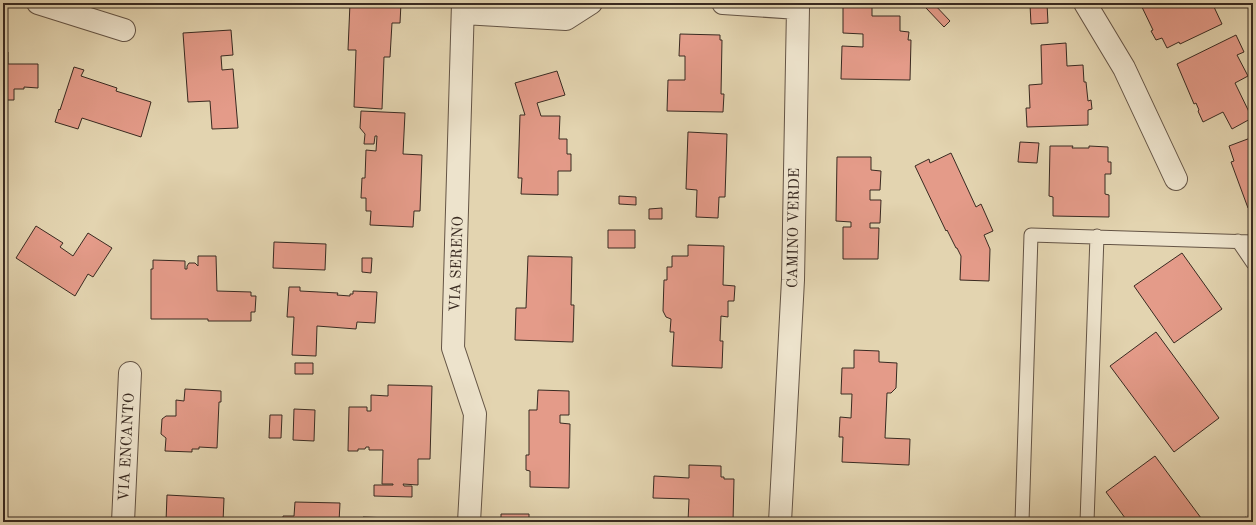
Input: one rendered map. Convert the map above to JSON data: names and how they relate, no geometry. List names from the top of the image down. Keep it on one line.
{"streets":{"street":["CAMINO VERDE","VIA SERENO","VIA ENCANTO"]}}
